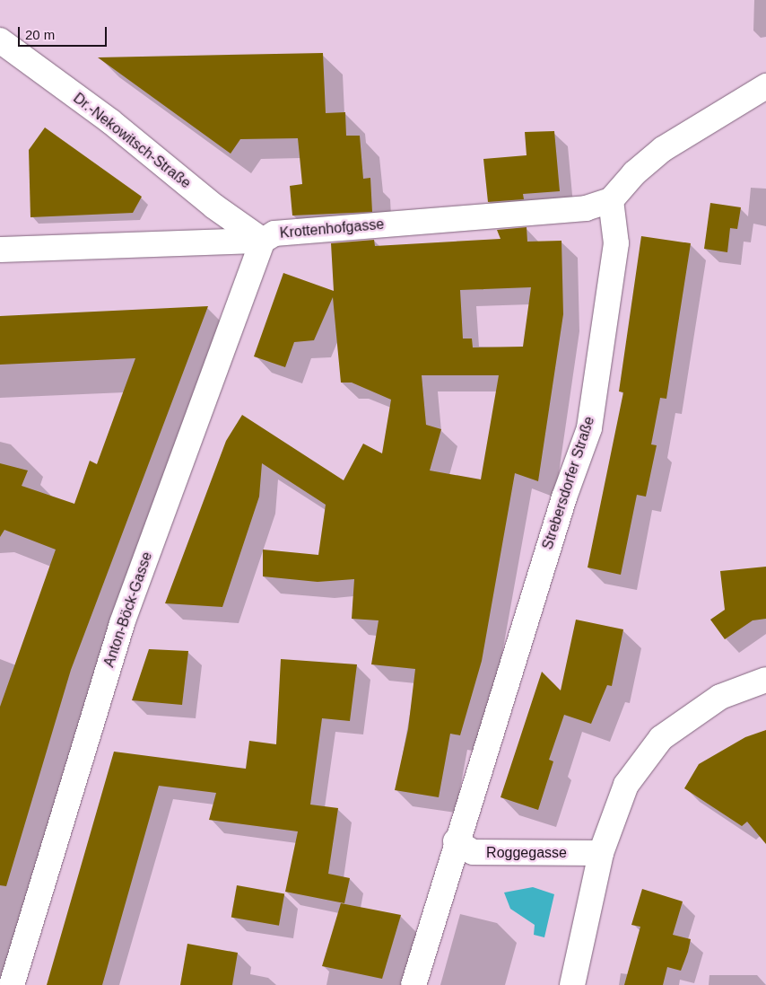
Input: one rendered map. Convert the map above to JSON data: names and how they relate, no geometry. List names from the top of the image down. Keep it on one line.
{"streets":{"main road":["Dr.-Nekowitsch-Straße","Krottenhofgasse","Strebersdorfer Straße","Anton-Böck-Gasse","Roggegasse"]},"crossings":[["Dr.-Nekowitsch-Straße","Krottenhofgasse"],["Dr.-Nekowitsch-Straße","Anton-Böck-Gasse"],["Krottenhofgasse","Strebersdorfer Straße"],["Krottenhofgasse","Anton-Böck-Gasse"],["Strebersdorfer Straße","Roggegasse"]],"scale_bar":"20 m"}
